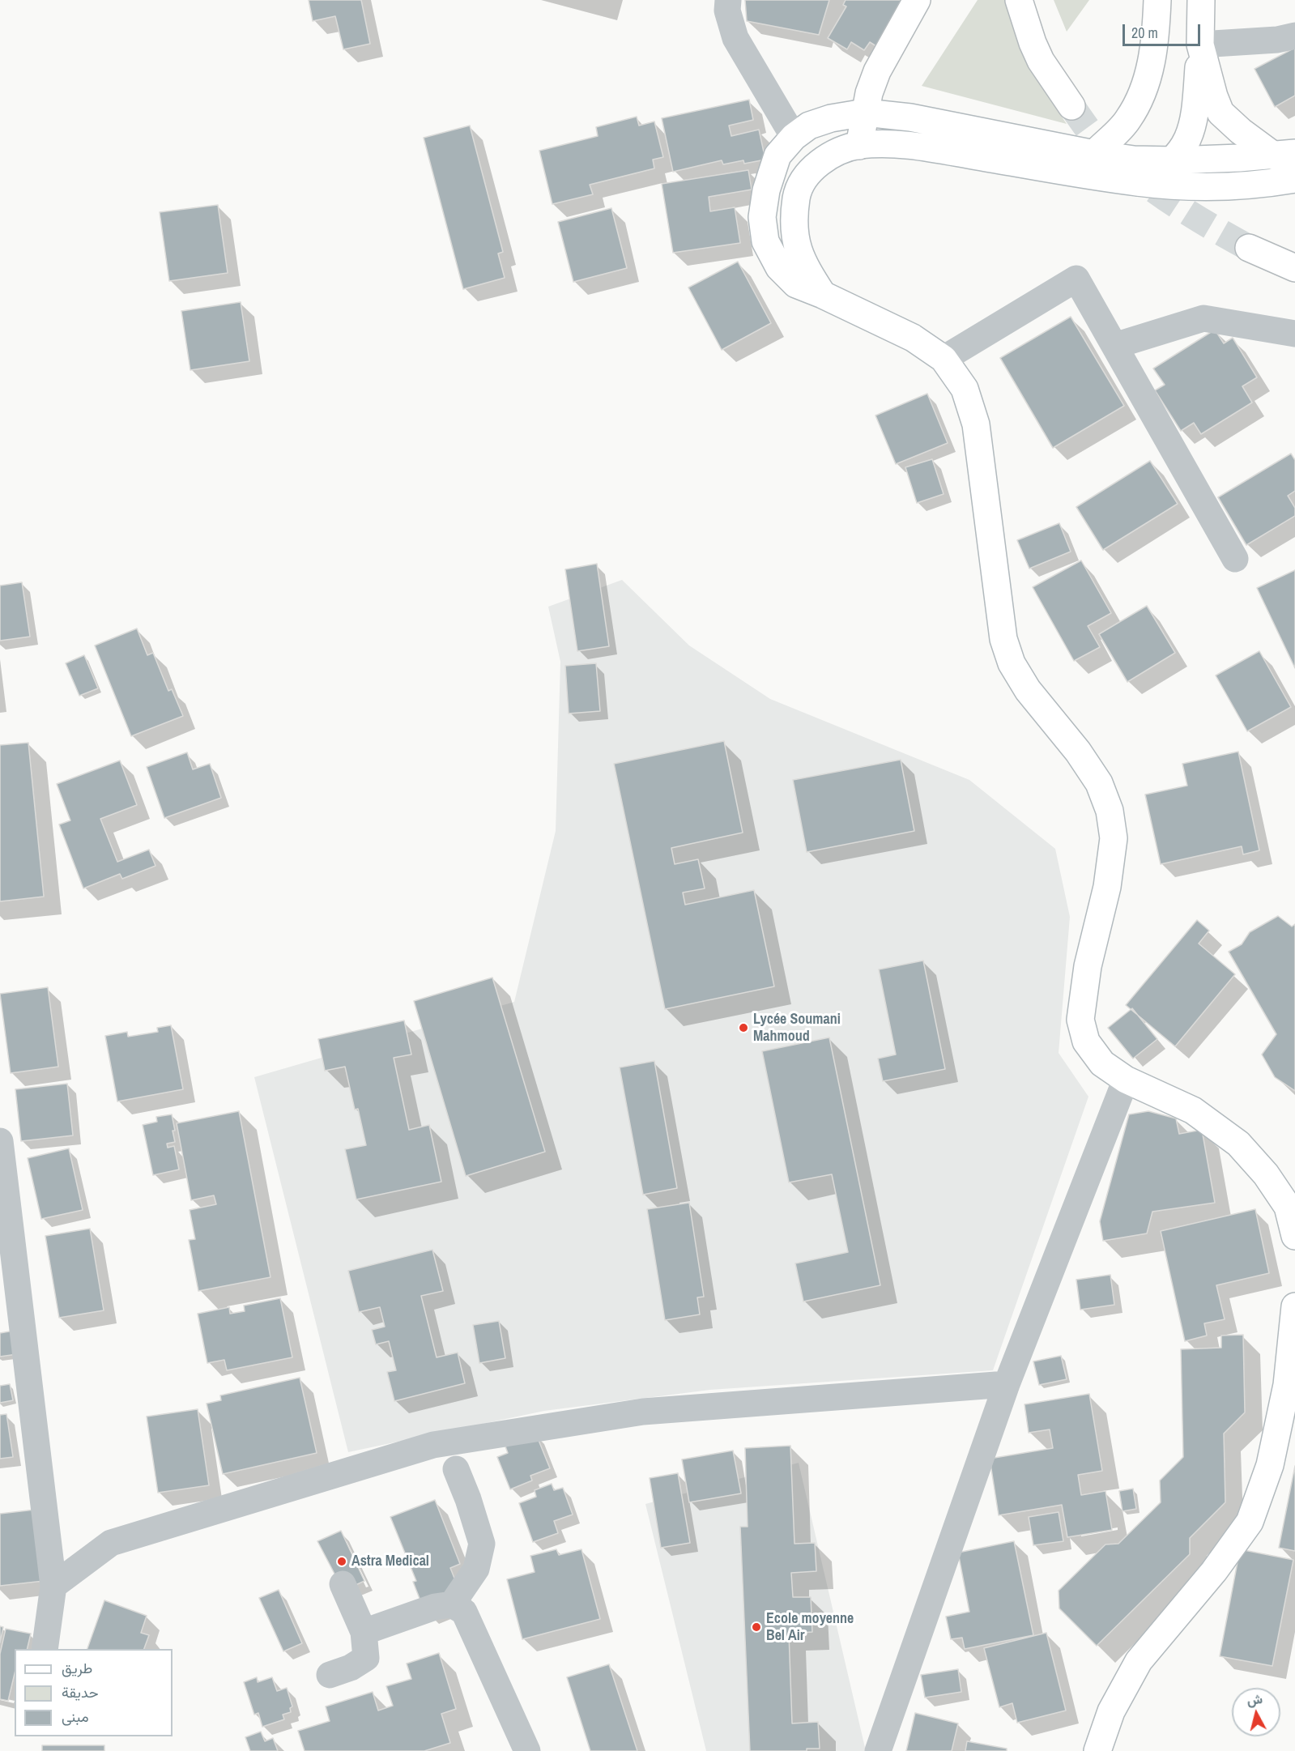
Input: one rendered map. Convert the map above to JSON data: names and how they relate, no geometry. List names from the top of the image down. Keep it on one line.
{"places":["Lycée Soumani Mahmoud","Astra Medical","Ecole moyenne Bel Air"],"legend":["طريق","حديقة","مبنى"],"scale_bar":"20 m","north":"top"}
